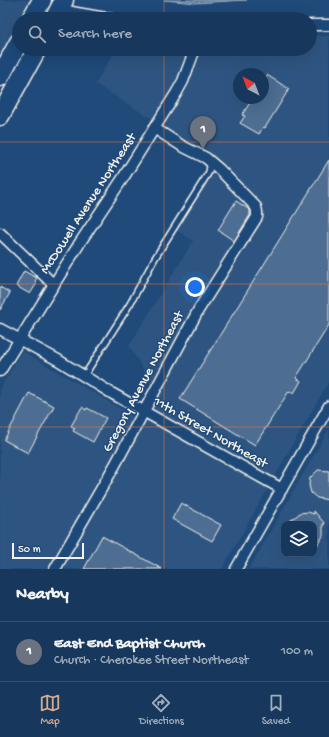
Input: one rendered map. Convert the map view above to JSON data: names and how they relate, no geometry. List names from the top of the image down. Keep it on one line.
{"streets":{"street":["McDowell Avenue Northeast","Gregory Avenue Northeast","11th Street Northeast"]},"crossings":[["McDowell Avenue Northeast","Gregory Avenue Northeast"],["McDowell Avenue Northeast","11th Street Northeast"],["Gregory Avenue Northeast","11th Street Northeast"]],"scale_bar":"50 m","north":"top left","page":{"search":"Search here","pins":"1","scale":"50 m","heading":"Nearby","list":[{"mark":"1","name":"East End Baptist Church","note":"Church · Cherokee Street Northeast","value":"100 m"}],"nav":["Map","Directions","Saved"]}}
